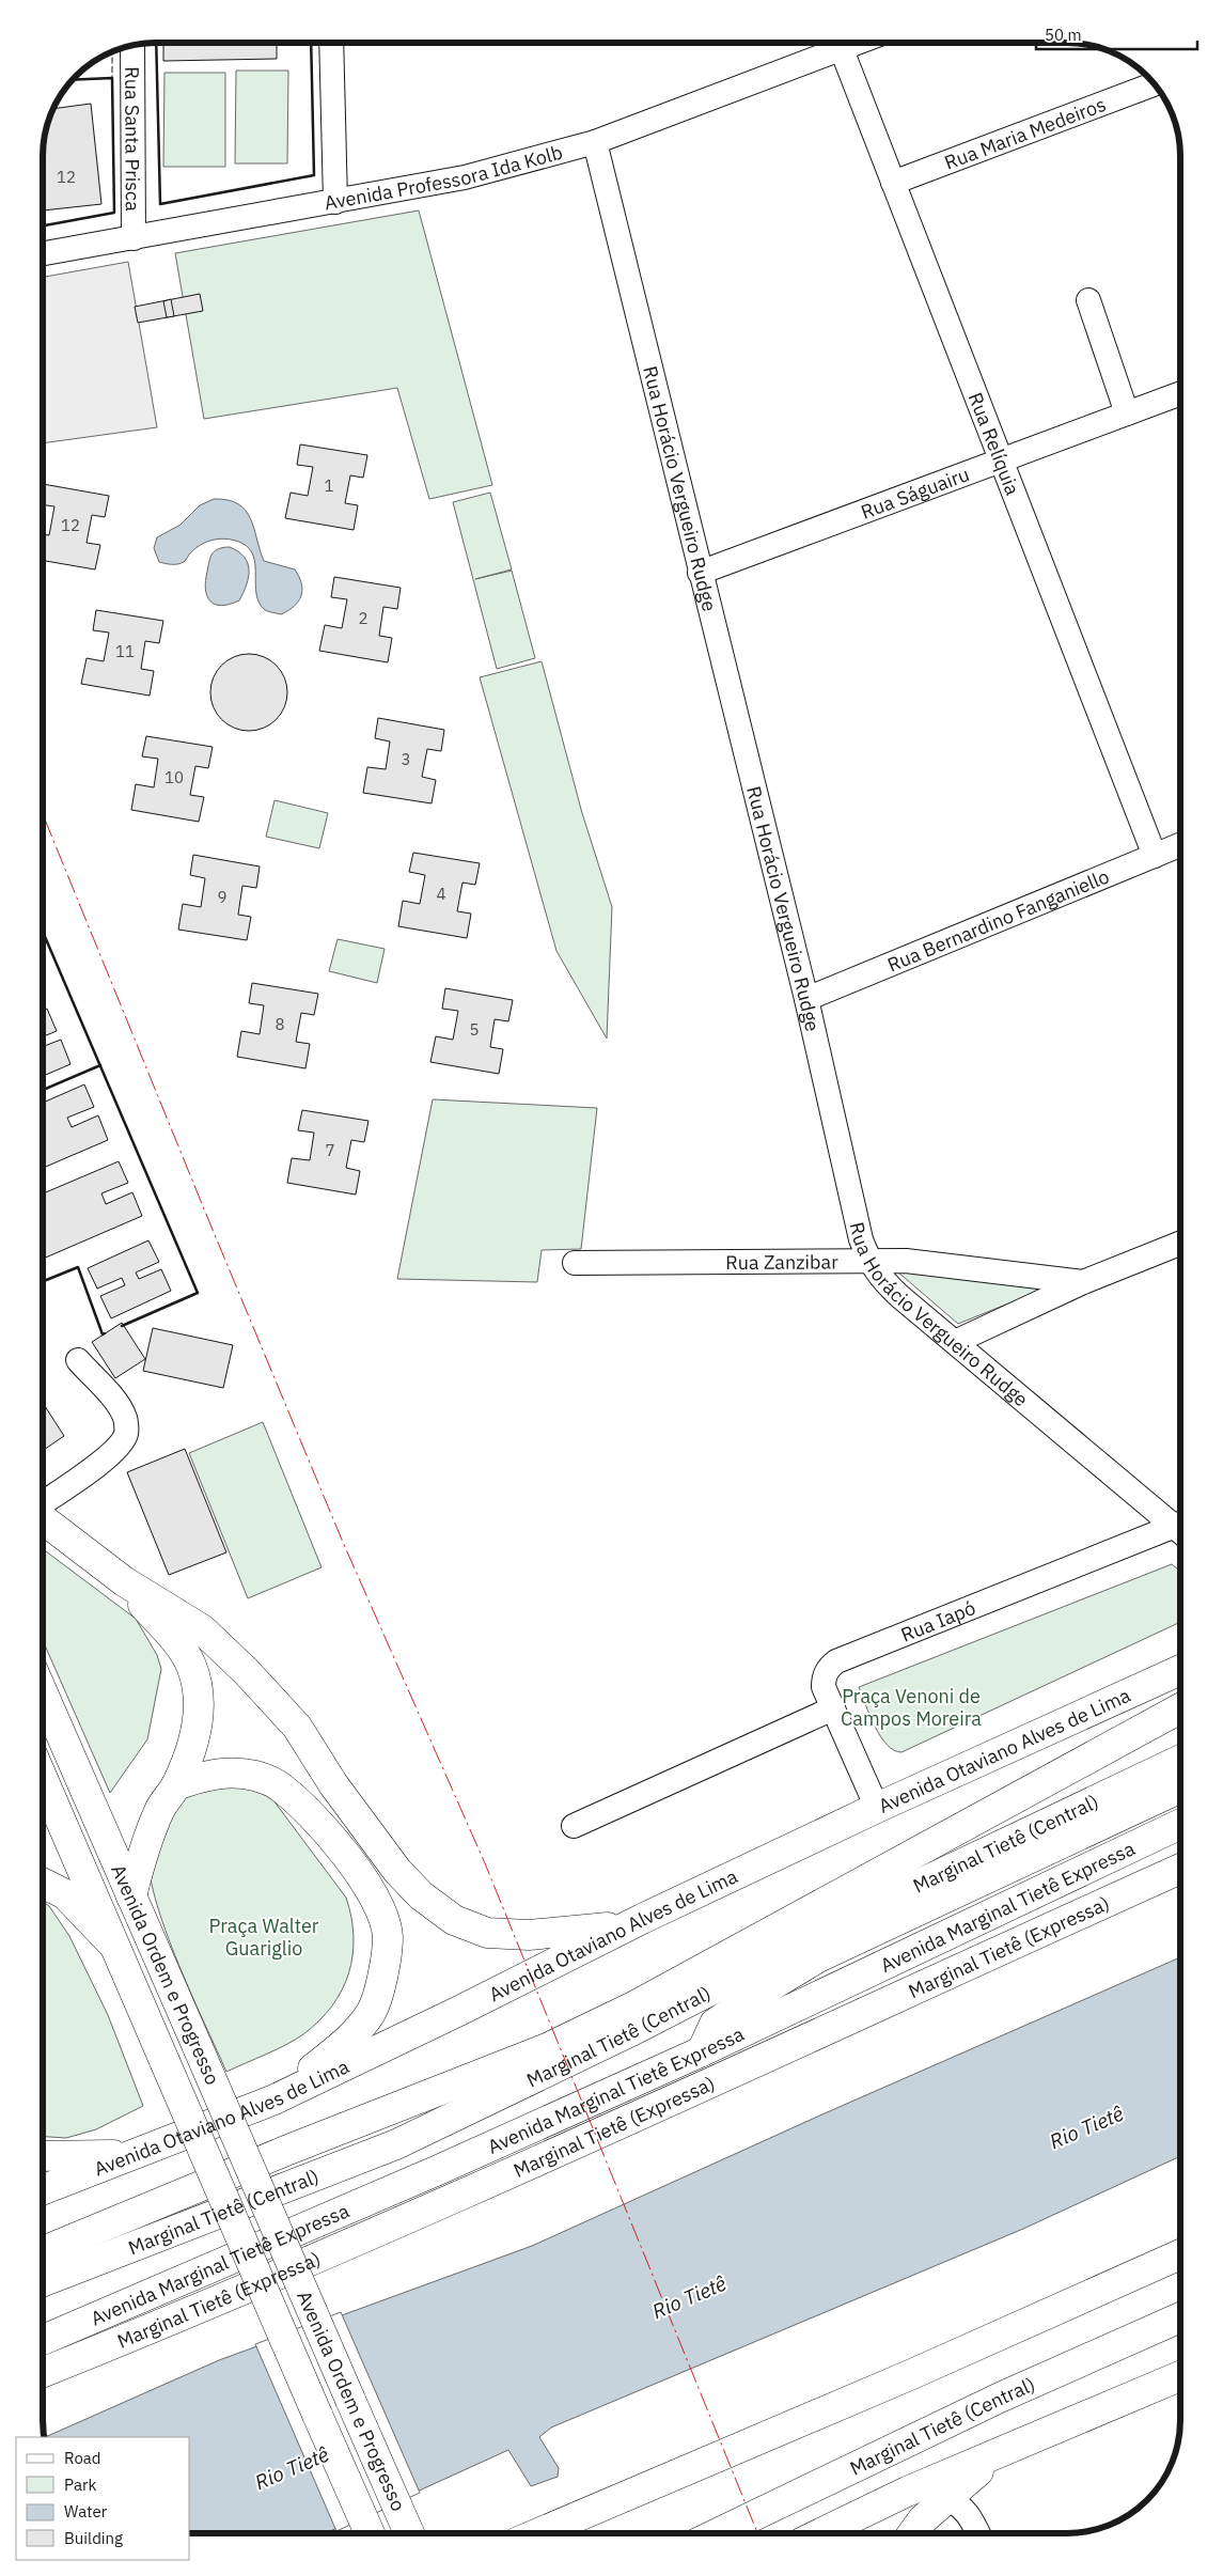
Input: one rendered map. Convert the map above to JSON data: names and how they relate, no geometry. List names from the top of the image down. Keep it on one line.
{"streets":{"main road":["Avenida Otaviano Alves de Lima","Marginal Tietê (Central)","Avenida Marginal Tietê Expressa","Marginal Tietê (Expressa)","Avenida Ordem e Progresso"],"street":["Rua Maria Medeiros","Rua Santa Prisca","Avenida Professora Ida Kolb","Rua Relíquia","Rua Horácio Vergueiro Rudge","Rua Ságuairu","Rua Bernardino Fanganiello","Rua Zanzibar","Rua Iapó"]},"crossings":[["Rua Maria Medeiros","Rua Relíquia"],["Rua Santa Prisca","Avenida Professora Ida Kolb"],["Avenida Professora Ida Kolb","Rua Horácio Vergueiro Rudge"],["Rua Relíquia","Rua Ságuairu"],["Rua Relíquia","Rua Bernardino Fanganiello"],["Rua Horácio Vergueiro Rudge","Rua Ságuairu"],["Rua Horácio Vergueiro Rudge","Rua Bernardino Fanganiello"],["Rua Horácio Vergueiro Rudge","Rua Zanzibar"],["Rua Iapó","Avenida Otaviano Alves de Lima"]],"water":["Rio Tietê"],"parks":["Praça Venoni de Campos Moreira","Praça Walter Guariglio"],"house_numbers":["12","1","12","2","11","3","10","4","9","8","5","7"],"legend":["Road","Park","Water","Building"],"scale_bar":"50 m"}
